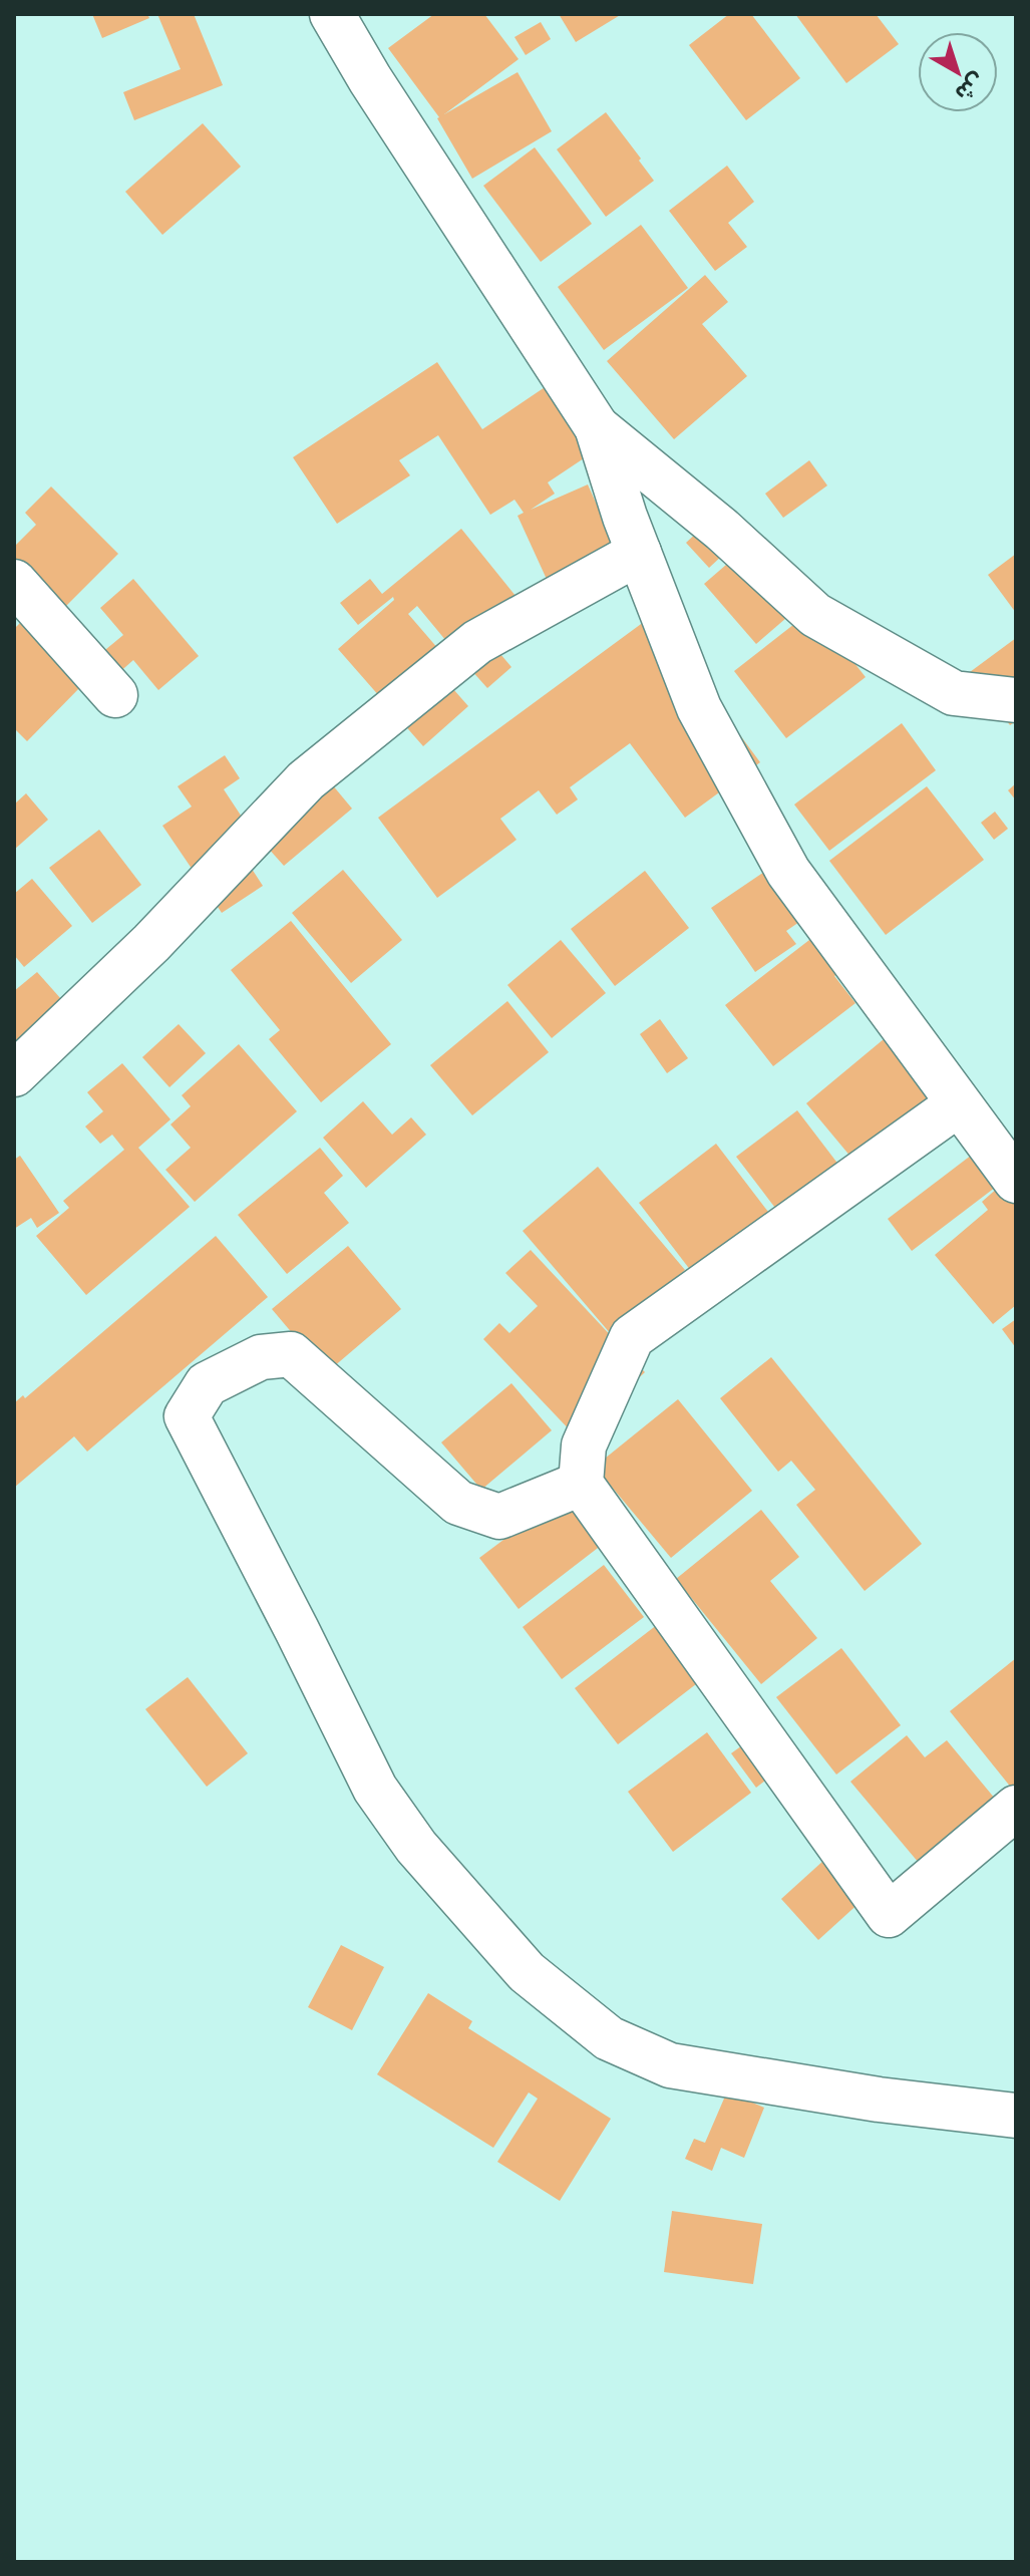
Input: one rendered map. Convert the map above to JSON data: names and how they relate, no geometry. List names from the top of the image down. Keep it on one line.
{"north":"bottom right"}
